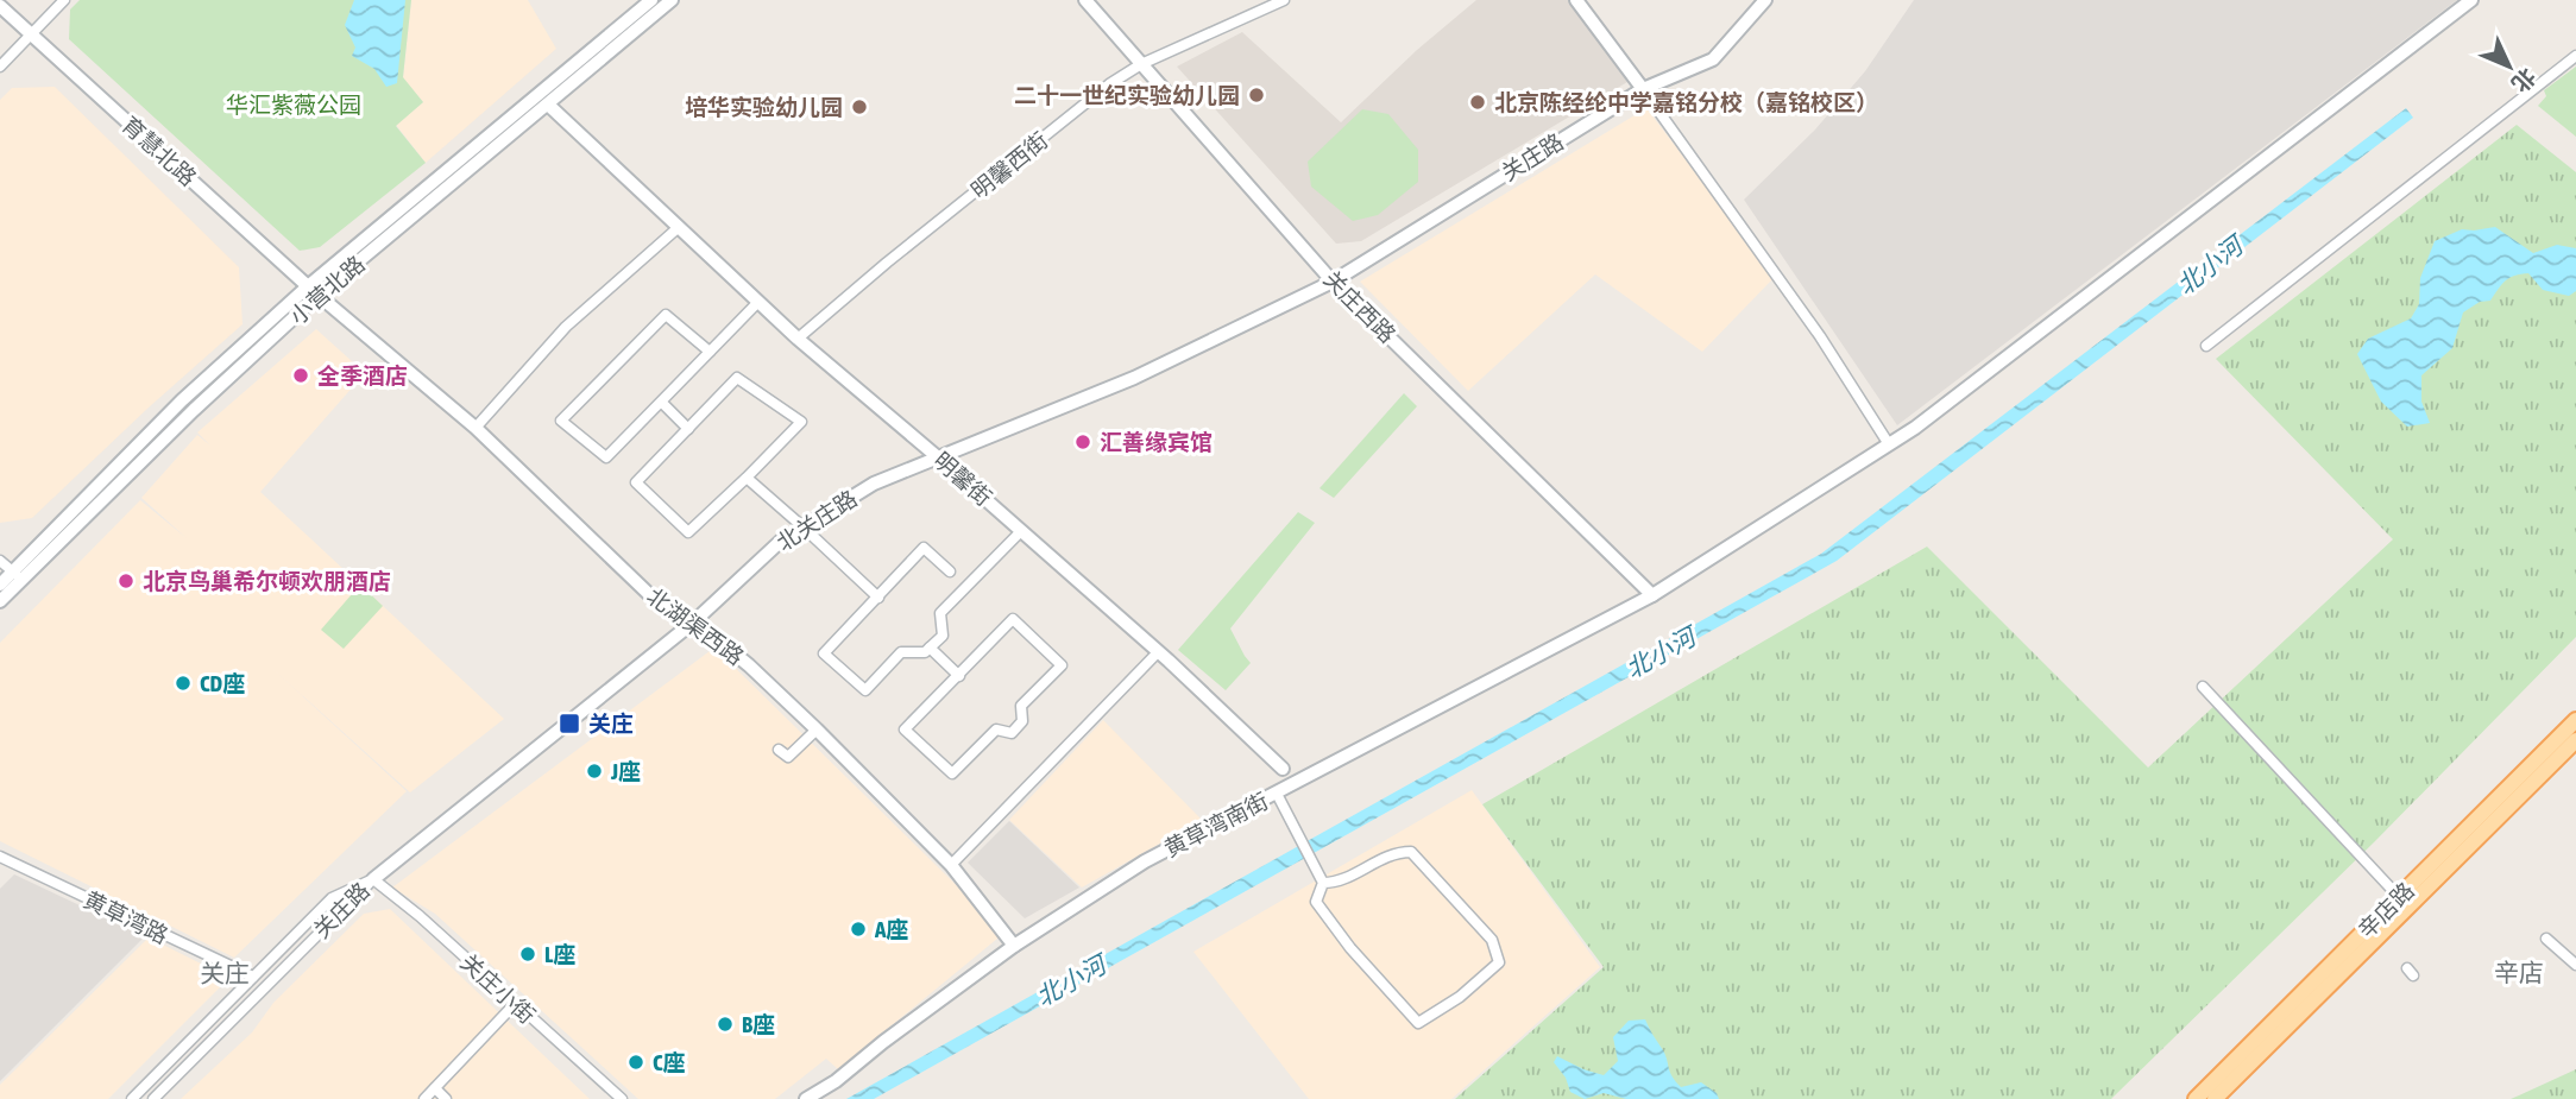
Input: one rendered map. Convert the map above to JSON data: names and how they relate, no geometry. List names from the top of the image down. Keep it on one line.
{"streets":{"main road":["辛店路"],"street":["育慧北路","关庄路","明馨西街","小营北路","关庄西路","明馨街","北关庄路","北湖渠西路","黄草湾南街","黄草湾路","关庄小街"]},"crossings":[["育慧北路","小营北路"],["育慧北路","北湖渠西路"],["关庄路","关庄西路"],["关庄路","北关庄路"],["关庄路","黄草湾路"],["关庄路","关庄小街"],["明馨西街","关庄西路"],["明馨西街","明馨街"],["小营北路","明馨街"],["小营北路","北湖渠西路"],["关庄西路","北关庄路"],["关庄西路","黄草湾南街"],["明馨街","北关庄路"],["北关庄路","北湖渠西路"],["北关庄路","关庄小街"],["北湖渠西路","黄草湾南街"]],"districts":["辛店","关庄"],"water":["北小河"],"parks":["华汇紫薇公园"],"places":{"other":["二十一世纪实验幼儿园","北京陈经纶中学嘉铭分校（嘉铭校区）","培华实验幼儿园","全季酒店","汇善缘宾馆","北京鸟巢希尔顿欢朋酒店","CD座","J座","A座","L座","B座","C座"],"transit":["关庄"]},"north":"bottom right"}
